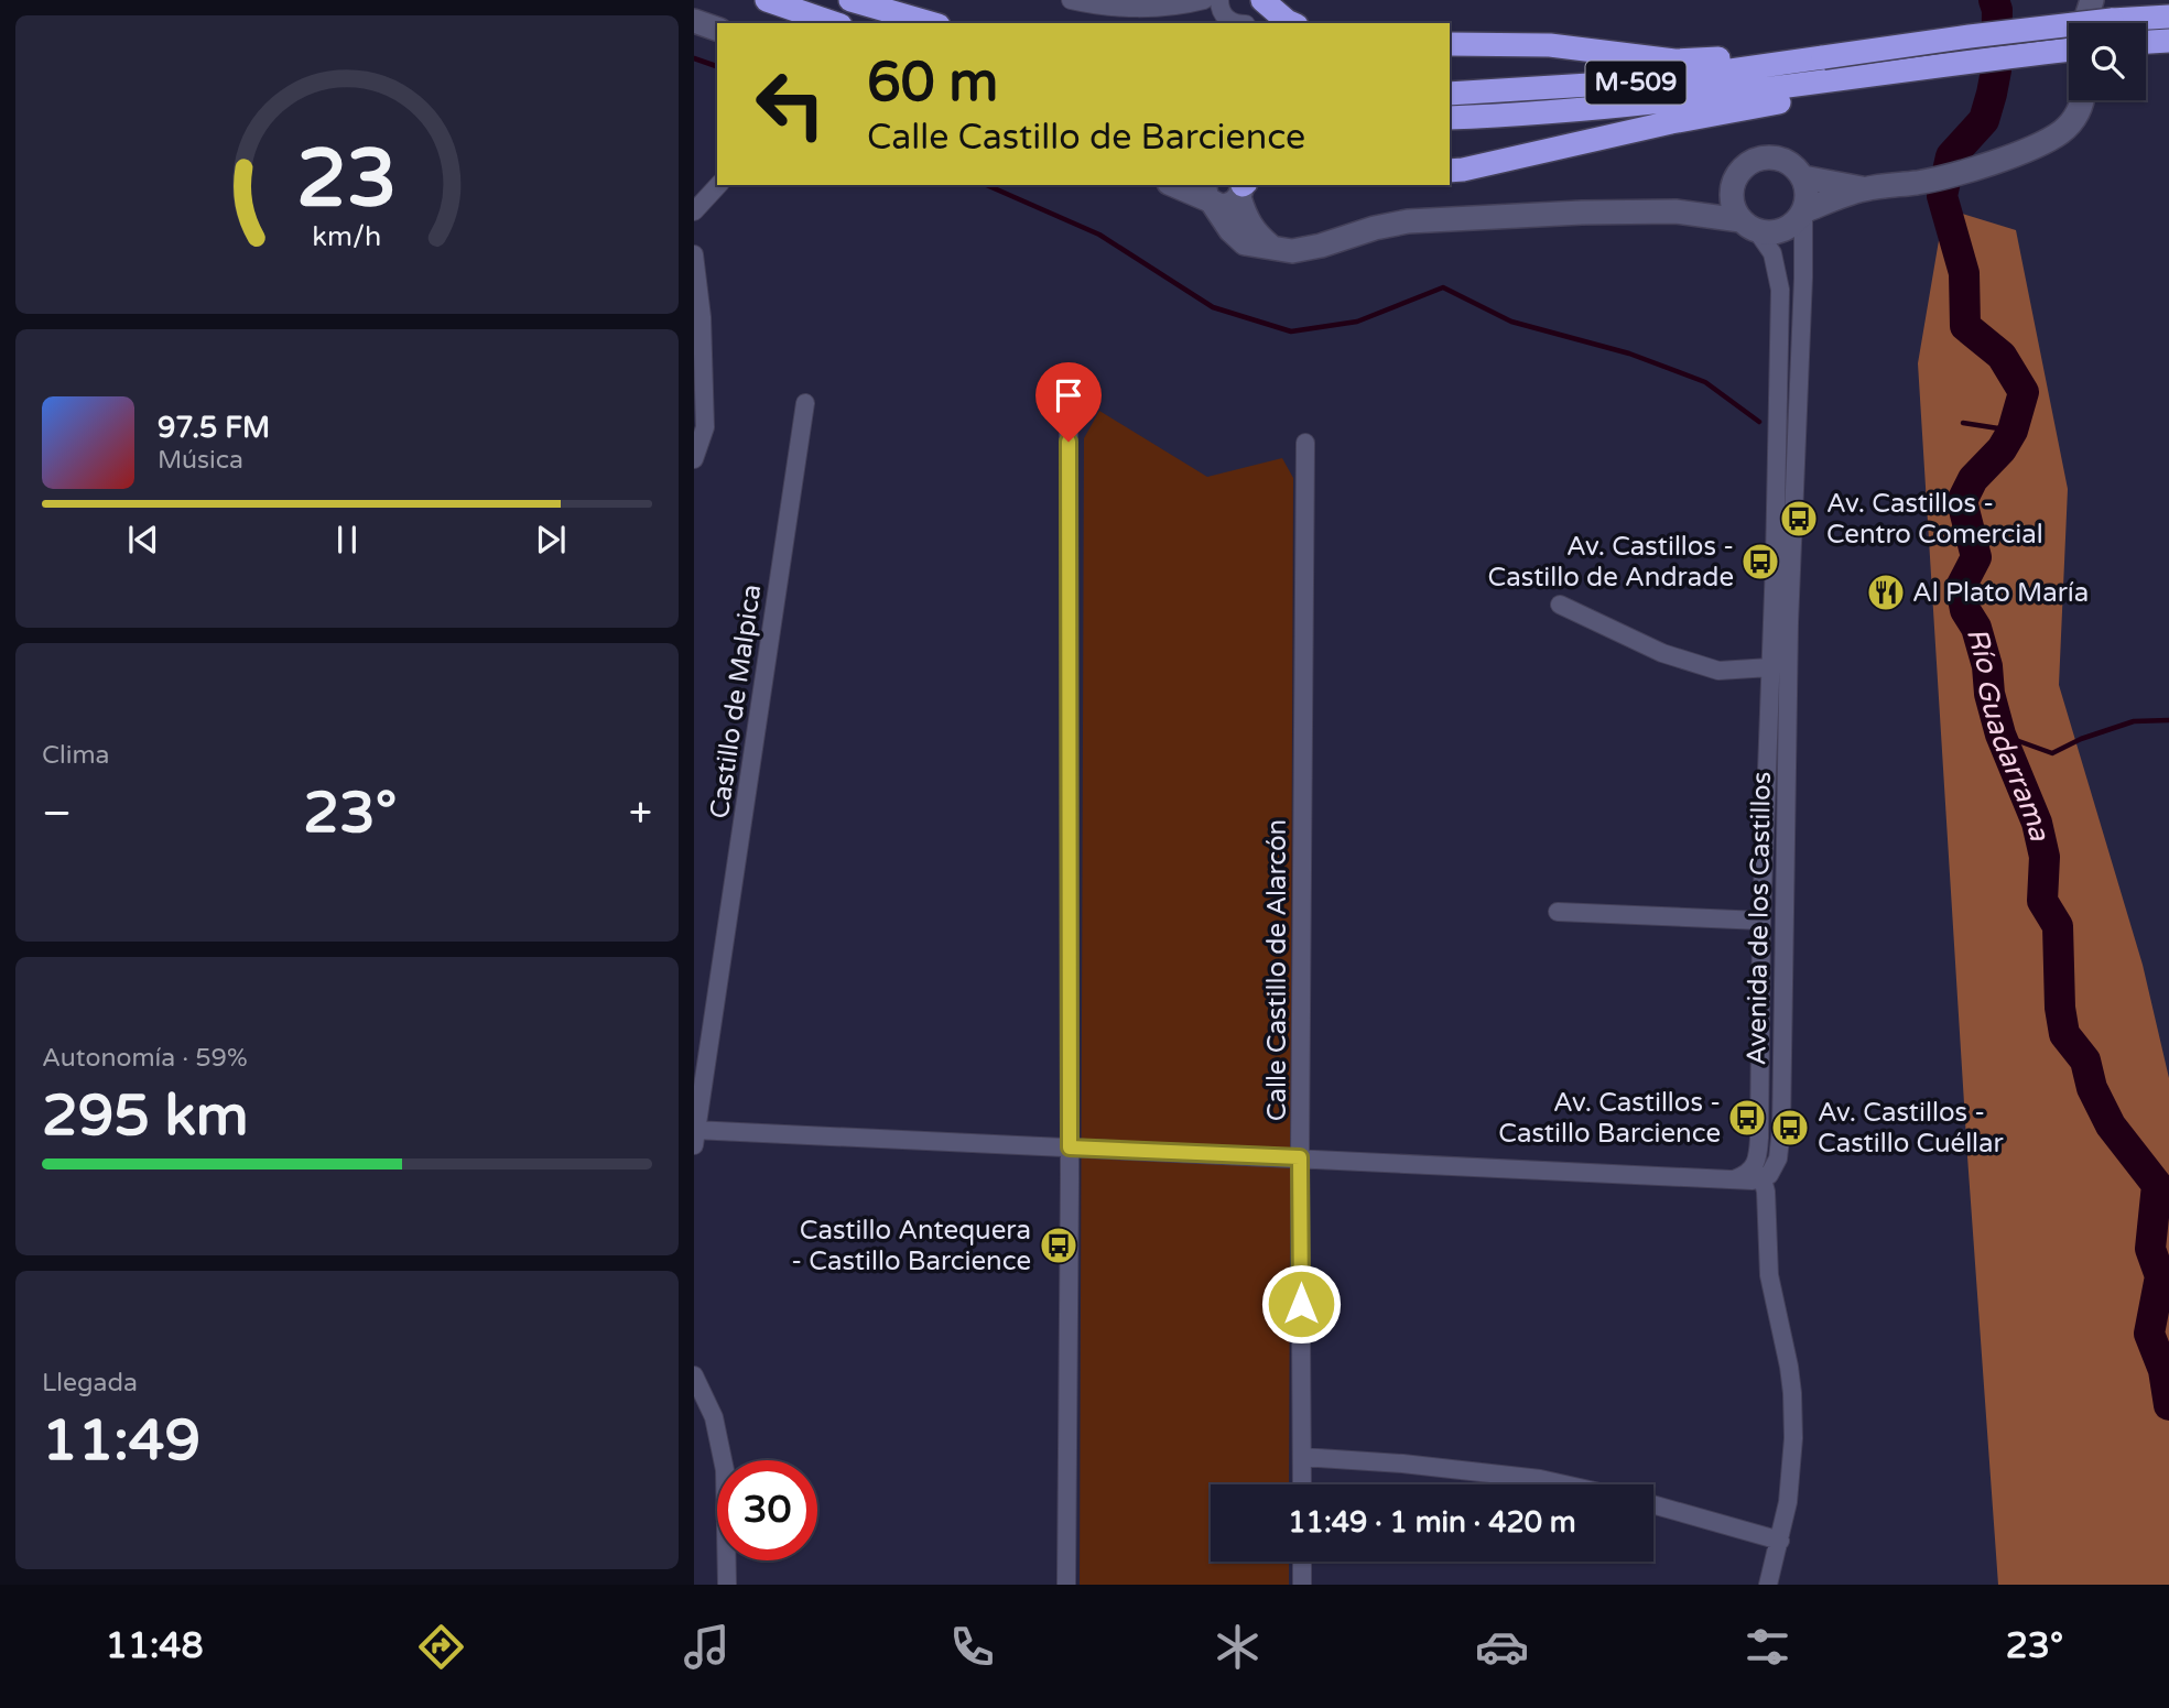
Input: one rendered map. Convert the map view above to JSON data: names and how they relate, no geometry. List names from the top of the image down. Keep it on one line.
{"streets":{"highway":["M-509"],"street":["Castillo de Malpica","Avenida de los Castillos","Calle Castillo de Alarcón"]},"water":["Río Guadarrama"],"places":{"bus stop":["Av. Castillos - Centro Comercial","Av. Castillos - Castillo de Andrade","Av. Castillos - Castillo Barcience","Av. Castillos - Castillo Cuéllar","Castillo Antequera - Castillo Barcience"],"restaurant":["Al Plato María"]},"page":{"turn":["60 m","Calle Castillo de Barcience"],"song":["97.5 FM","Música"],"tile":["Clima",["Autonomía · 59%","295 km"],["Llegada","11:49"]],"heat":["−","23°","+"],"limit":"30","trip":"11:49 · 1 min · 420 m","tabs":["11:48","23°"],"gauge":["23","km/h"]}}
